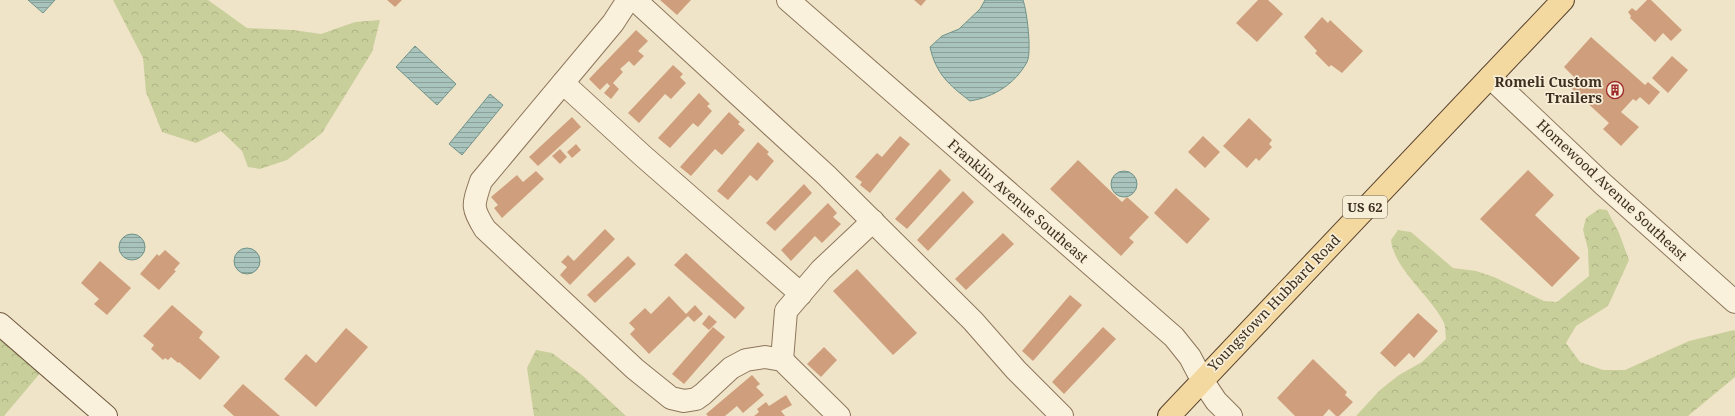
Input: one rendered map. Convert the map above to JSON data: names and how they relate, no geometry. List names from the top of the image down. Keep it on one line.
{"streets":{"main road":["US 62","Youngstown Hubbard Road"],"street":["Homewood Avenue Southeast","Franklin Avenue Southeast"]},"crossings":[["Homewood Avenue Southeast","Youngstown Hubbard Road"],["Franklin Avenue Southeast","Youngstown Hubbard Road"]],"places":{"building":["Romeli Custom Trailers"]}}
